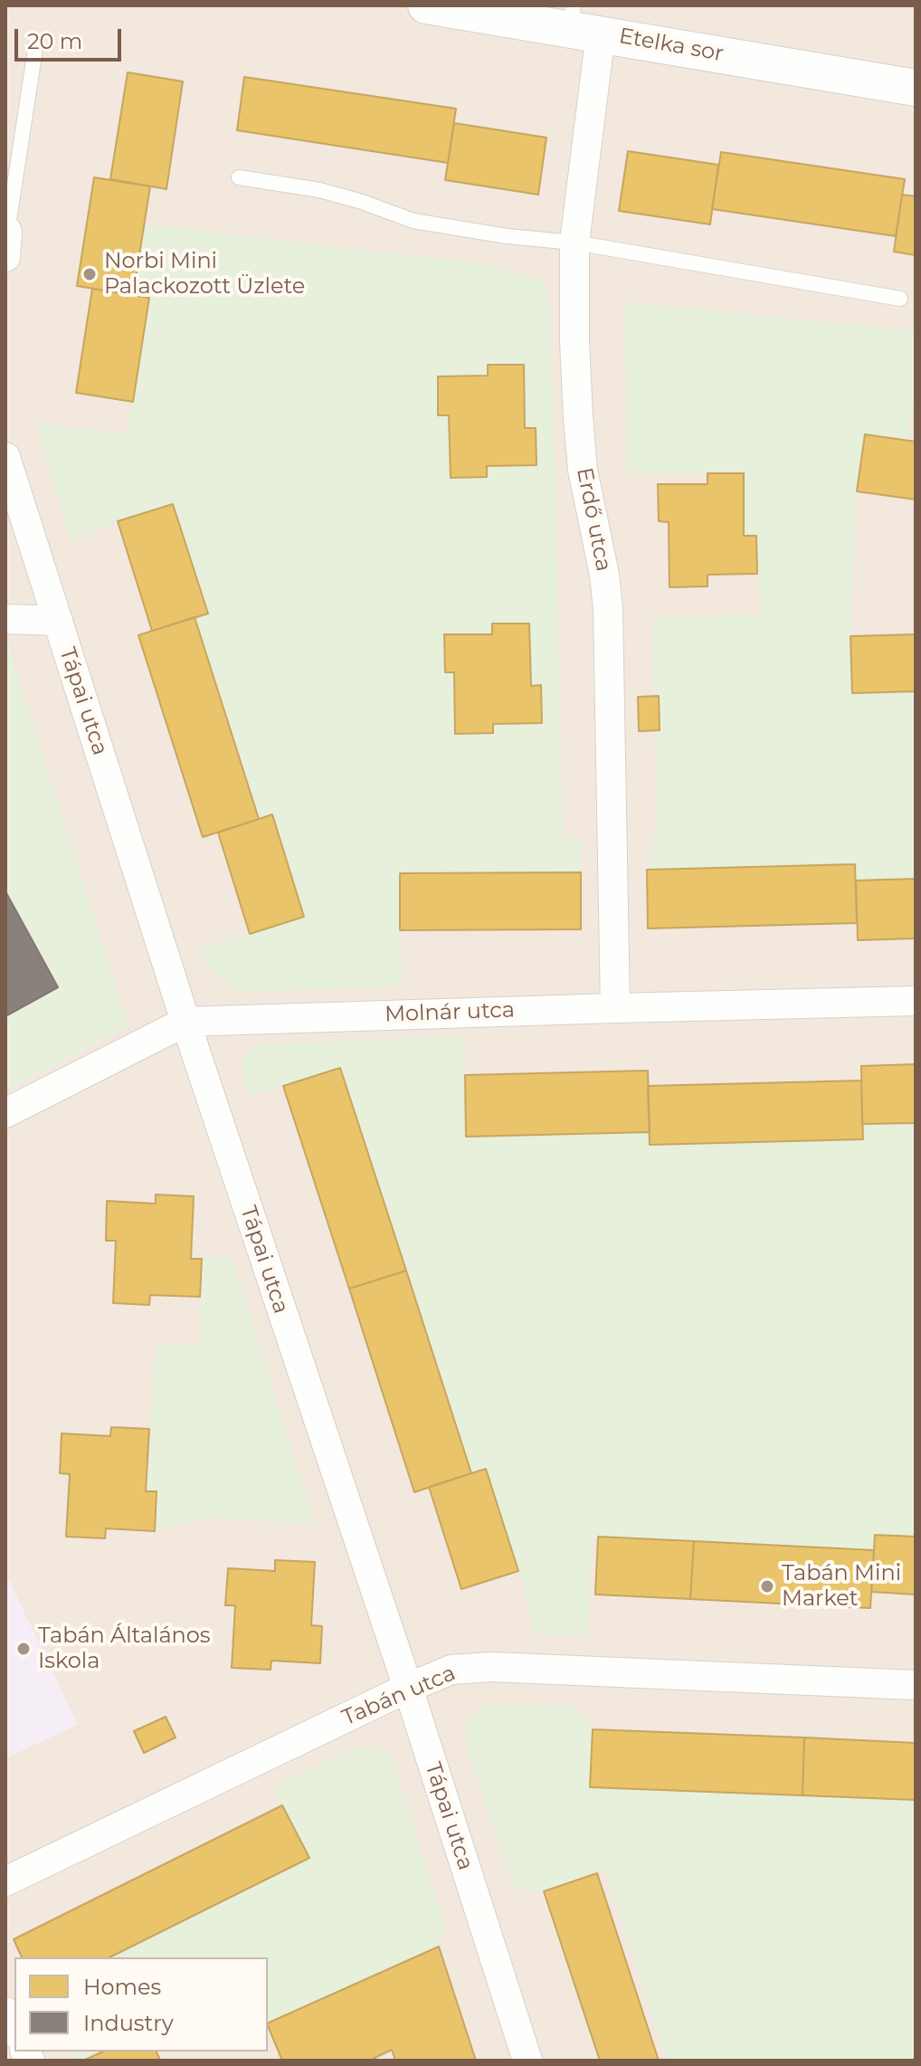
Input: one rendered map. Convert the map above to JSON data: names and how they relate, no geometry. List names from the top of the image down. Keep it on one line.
{"streets":{"street":["Etelka sor","Erdő utca","Tápai utca","Molnár utca","Tabán utca"]},"crossings":[["Etelka sor","Erdő utca"],["Erdő utca","Molnár utca"],["Tápai utca","Molnár utca"],["Tápai utca","Tabán utca"]],"places":["Norbi Mini Palackozott Üzlete","Tabán Mini Market","Tabán Általános Iskola"],"legend":["Homes","Industry"],"scale_bar":"20 m"}
